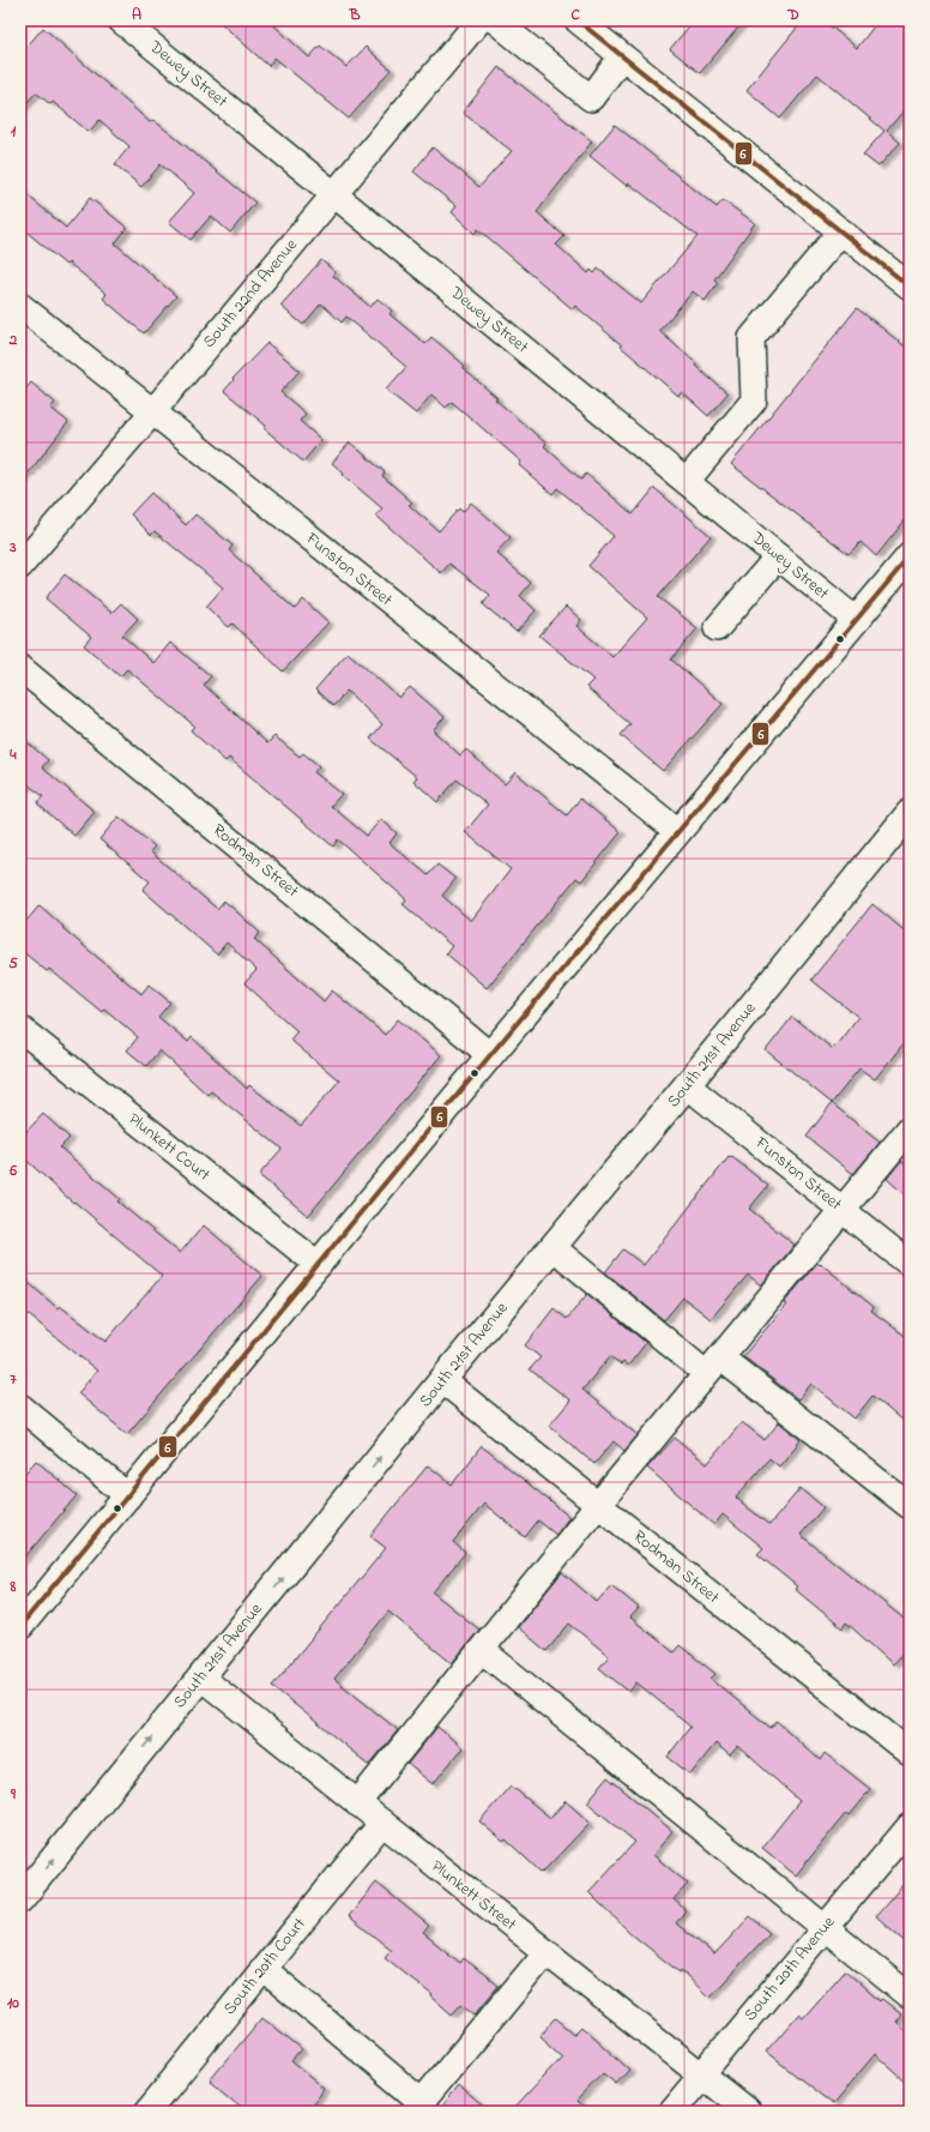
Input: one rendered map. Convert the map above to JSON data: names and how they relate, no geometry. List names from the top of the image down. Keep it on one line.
{"streets":{"main road":["South 21st Avenue"],"street":["Dewey Street","South 22nd Avenue","Funston Street","Rodman Street","Plunkett Court","Plunkett Street","South 20th Court","South 20th Avenue"]},"crossings":[["Dewey Street","South 22nd Avenue"],["South 22nd Avenue","Funston Street"],["Funston Street","South 21st Avenue"],["Rodman Street","South 21st Avenue"],["South 21st Avenue","Plunkett Street"],["Plunkett Street","South 20th Court"],["Plunkett Street","South 20th Avenue"]],"lines":["transit line 6"],"grid":{"columns":["A","B","C","D"],"rows":["1","2","3","4","5","6","7","8","9","10"]}}
